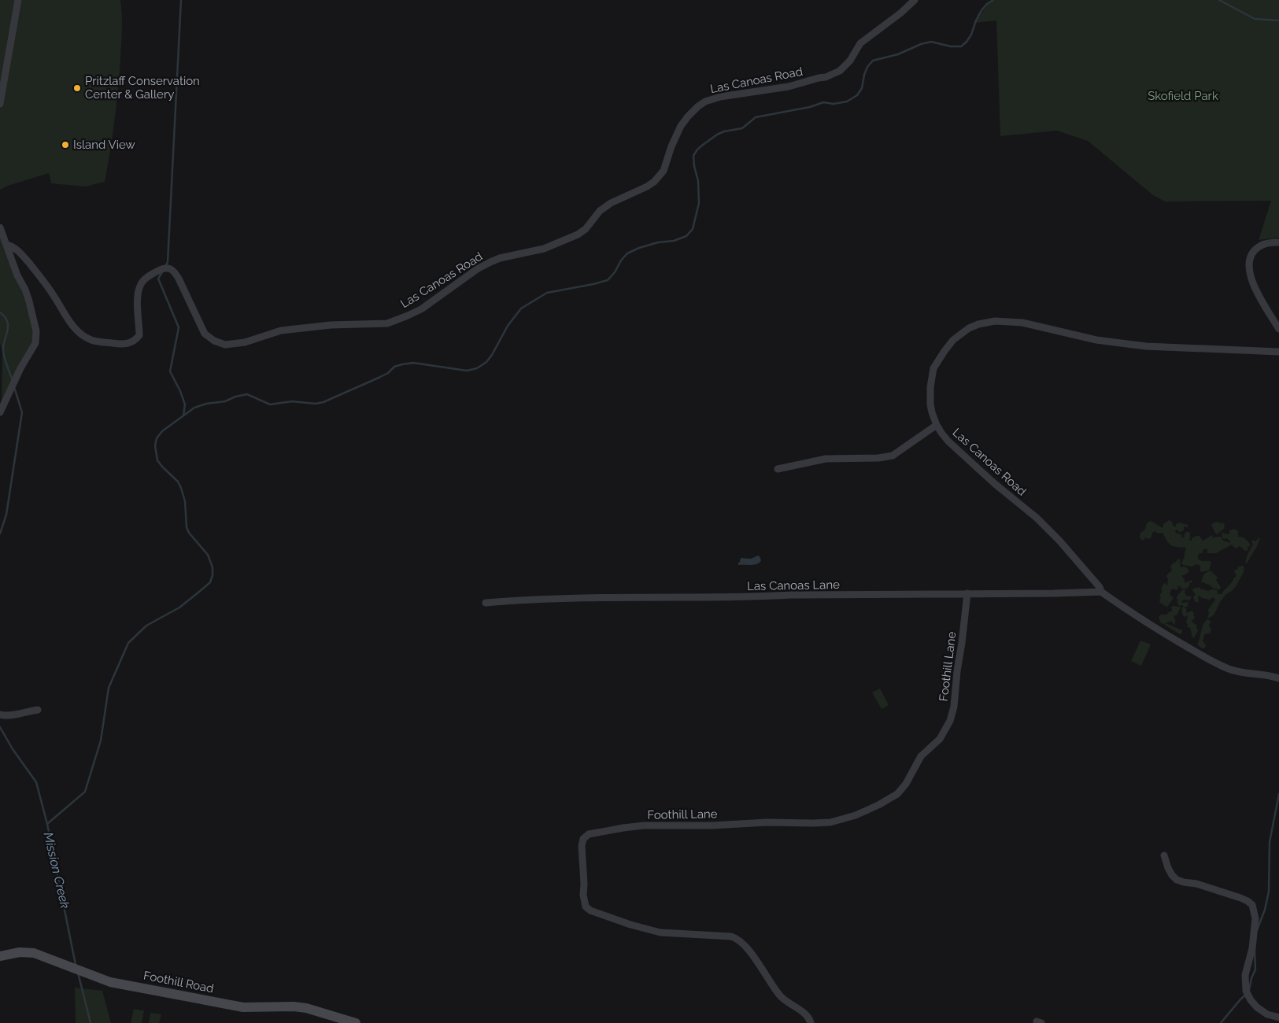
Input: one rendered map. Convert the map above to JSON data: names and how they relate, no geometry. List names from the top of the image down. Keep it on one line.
{"streets":{"main road":["Foothill Road"],"street":["Las Canoas Road","Las Canoas Lane","Foothill Lane"]},"crossings":[["Las Canoas Road","Las Canoas Lane"],["Las Canoas Lane","Foothill Lane"]],"water":["Mission Creek"],"parks":["Skofield Park"],"places":["Pritzlaff Conservation Center & Gallery","Island View"]}
